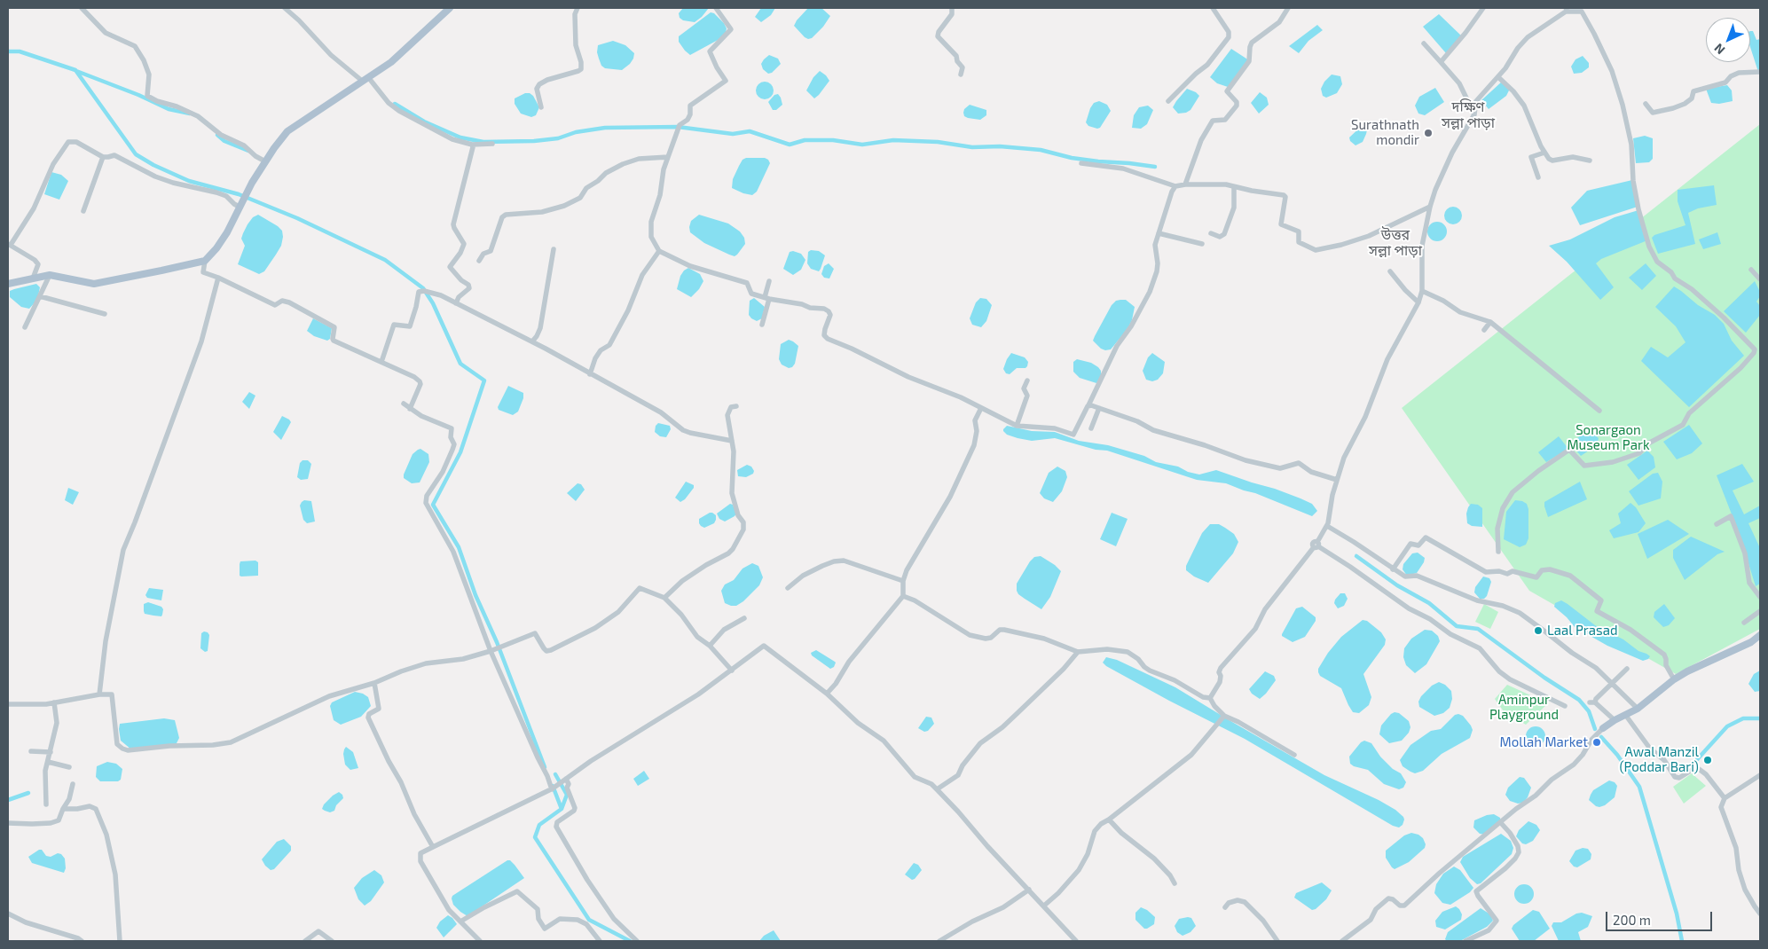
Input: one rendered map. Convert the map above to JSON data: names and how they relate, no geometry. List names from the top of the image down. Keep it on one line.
{"districts":["দক্ষিণ সল্লা পাড়া","উত্তর সল্লা পাড়া"],"parks":["Sonargaon Museum Park","Aminpur Playground"],"places":["Surathnath mondir","Laal Prasad","Mollah Market","Awal Manzil (Poddar Bari)"],"scale_bar":"200 m","north":"bottom left"}
